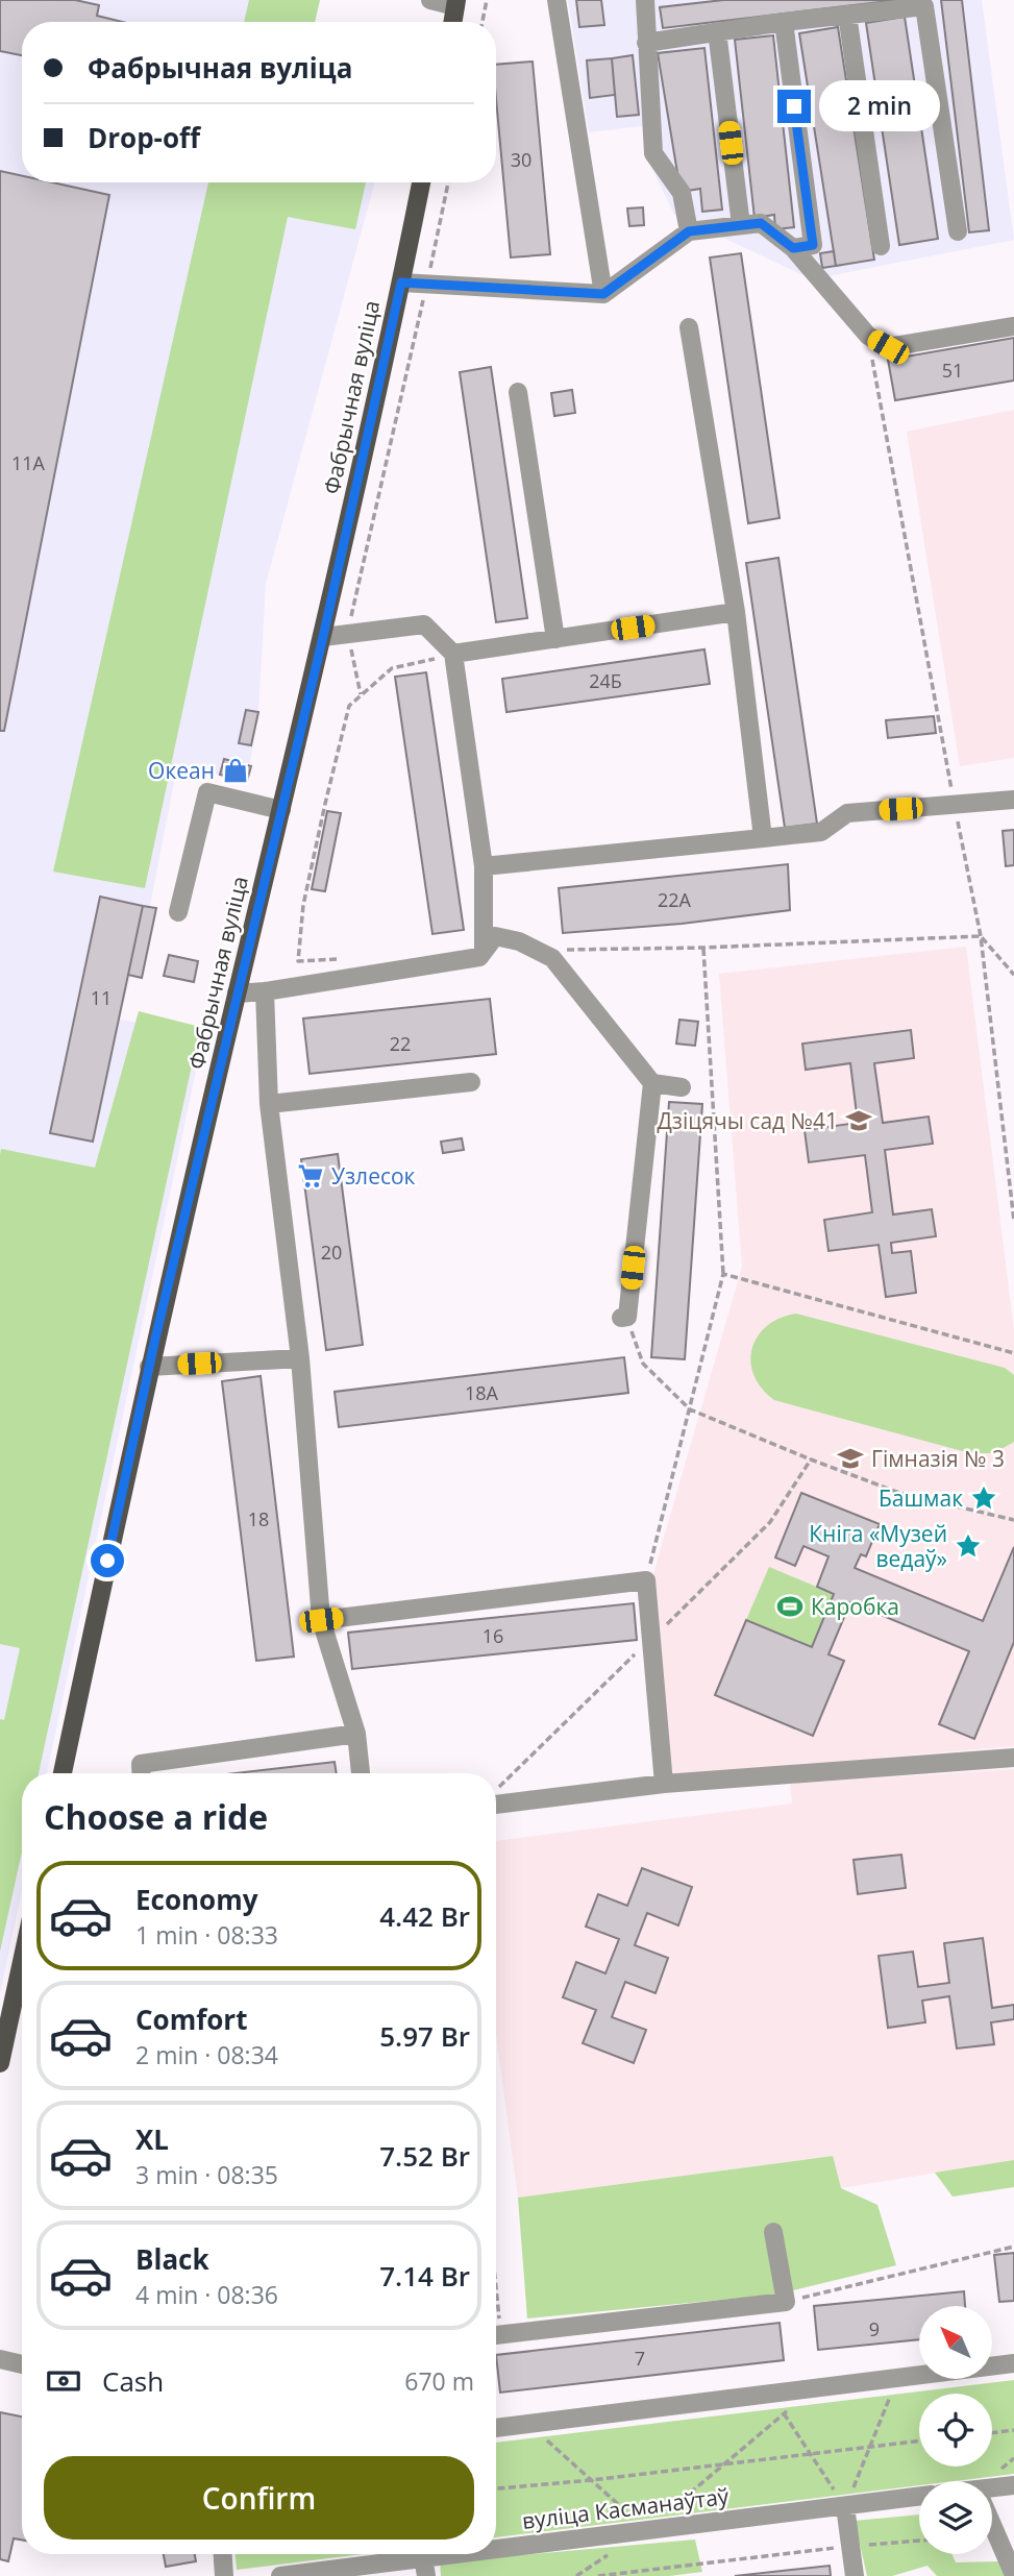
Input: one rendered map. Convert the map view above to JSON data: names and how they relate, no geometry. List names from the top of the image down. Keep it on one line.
{"streets":{"main road":["Фабрычная вуліца"],"street":["вуліца Касманаўтаў"]},"places":{"shop":["Океан"],"school or university":["Дзіцячы сад №41","Гімназія № 3"],"supermarket":["Узлесок"],"place":["Башмак","Кніга «Музей ведаў»"],"sports":["Каробка"]},"house_numbers":["30","51","11А","24Б","22А","11","22","20","18А","18","16","9","7"],"north":"top left","page":{"banner":["Фабрычная вуліца","Drop-off"],"bubble":"2 min","heading":"Choose a ride","list":[{"name":"Economy","note":"1 min · 08:33","value":"4.42 Br"},{"name":"Comfort","note":"2 min · 08:34","value":"5.97 Br"},{"name":"XL","note":"3 min · 08:35","value":"7.52 Br"},{"name":"Black","note":"4 min · 08:36","value":"7.14 Br"}],"pay":["Cash","670 m"],"buttons":"Confirm"}}
